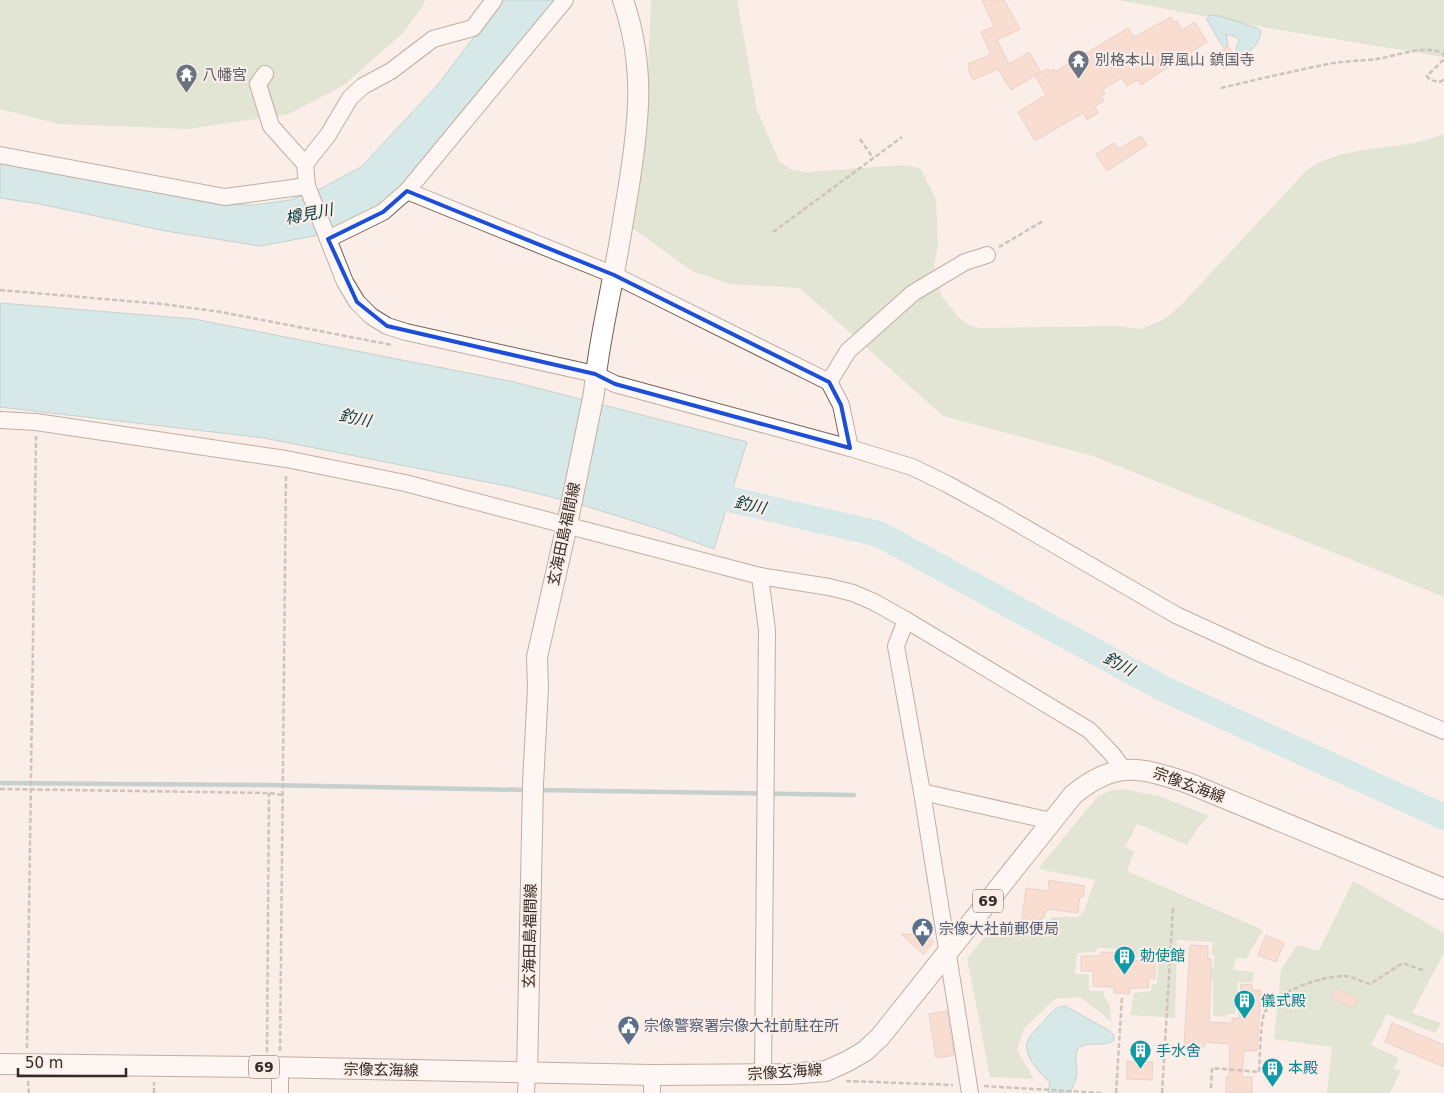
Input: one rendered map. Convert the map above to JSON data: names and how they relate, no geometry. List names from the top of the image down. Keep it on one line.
{"streets":{"main road":["玄海田島福間線","宗像玄海線","69"]},"crossings":[["玄海田島福間線","宗像玄海線"]],"water":["樽見川","釣川"],"places":{"temple":["別格本山 屏風山 鎮国寺","八幡宮"],"public building":["宗像大社前郵便局","宗像警察署宗像大社前駐在所"],"building":["勅使館","儀式殿","手水舍","本殿"]},"scale_bar":"50 m"}
